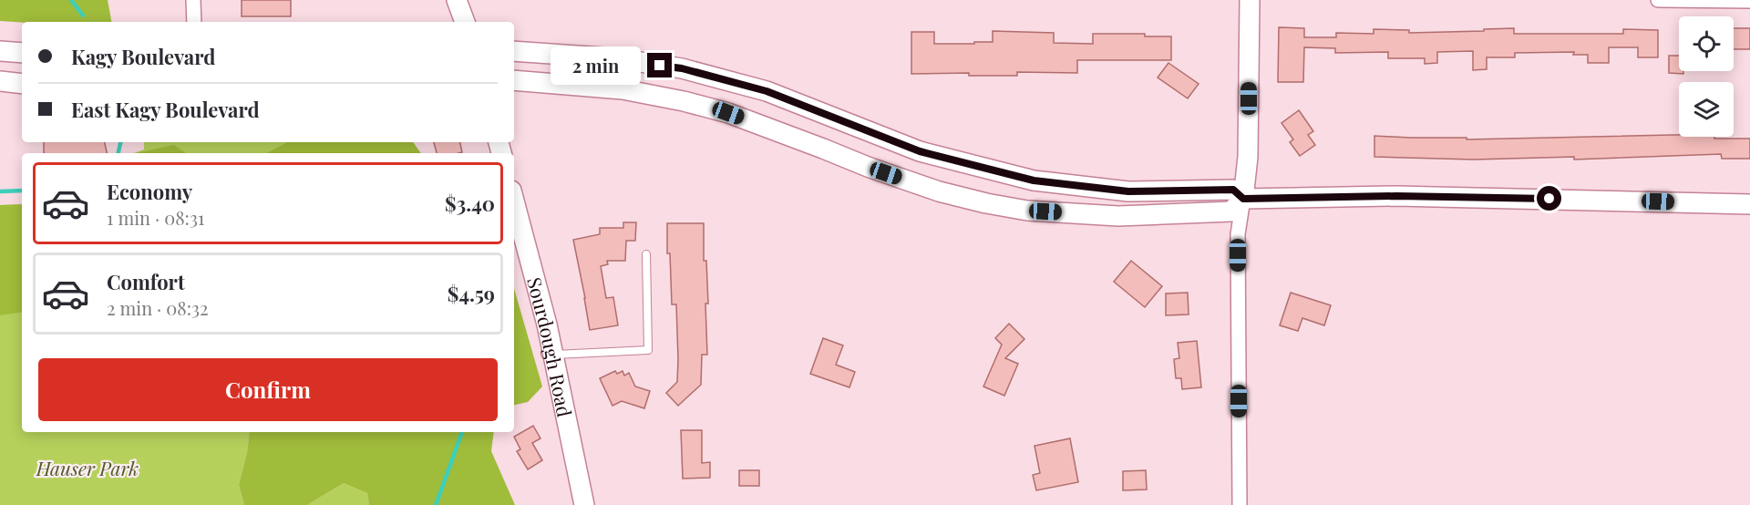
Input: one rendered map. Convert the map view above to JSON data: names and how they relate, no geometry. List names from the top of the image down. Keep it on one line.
{"streets":{"main road":["Sourdough Road"]},"parks":["Hauser Park"],"page":{"banner":["Kagy Boulevard","East Kagy Boulevard"],"bubble":"2 min","list":[{"name":"Economy","note":"1 min · 08:31","value":"$3.40"},{"name":"Comfort","note":"2 min · 08:32","value":"$4.59"}],"buttons":"Confirm"}}
